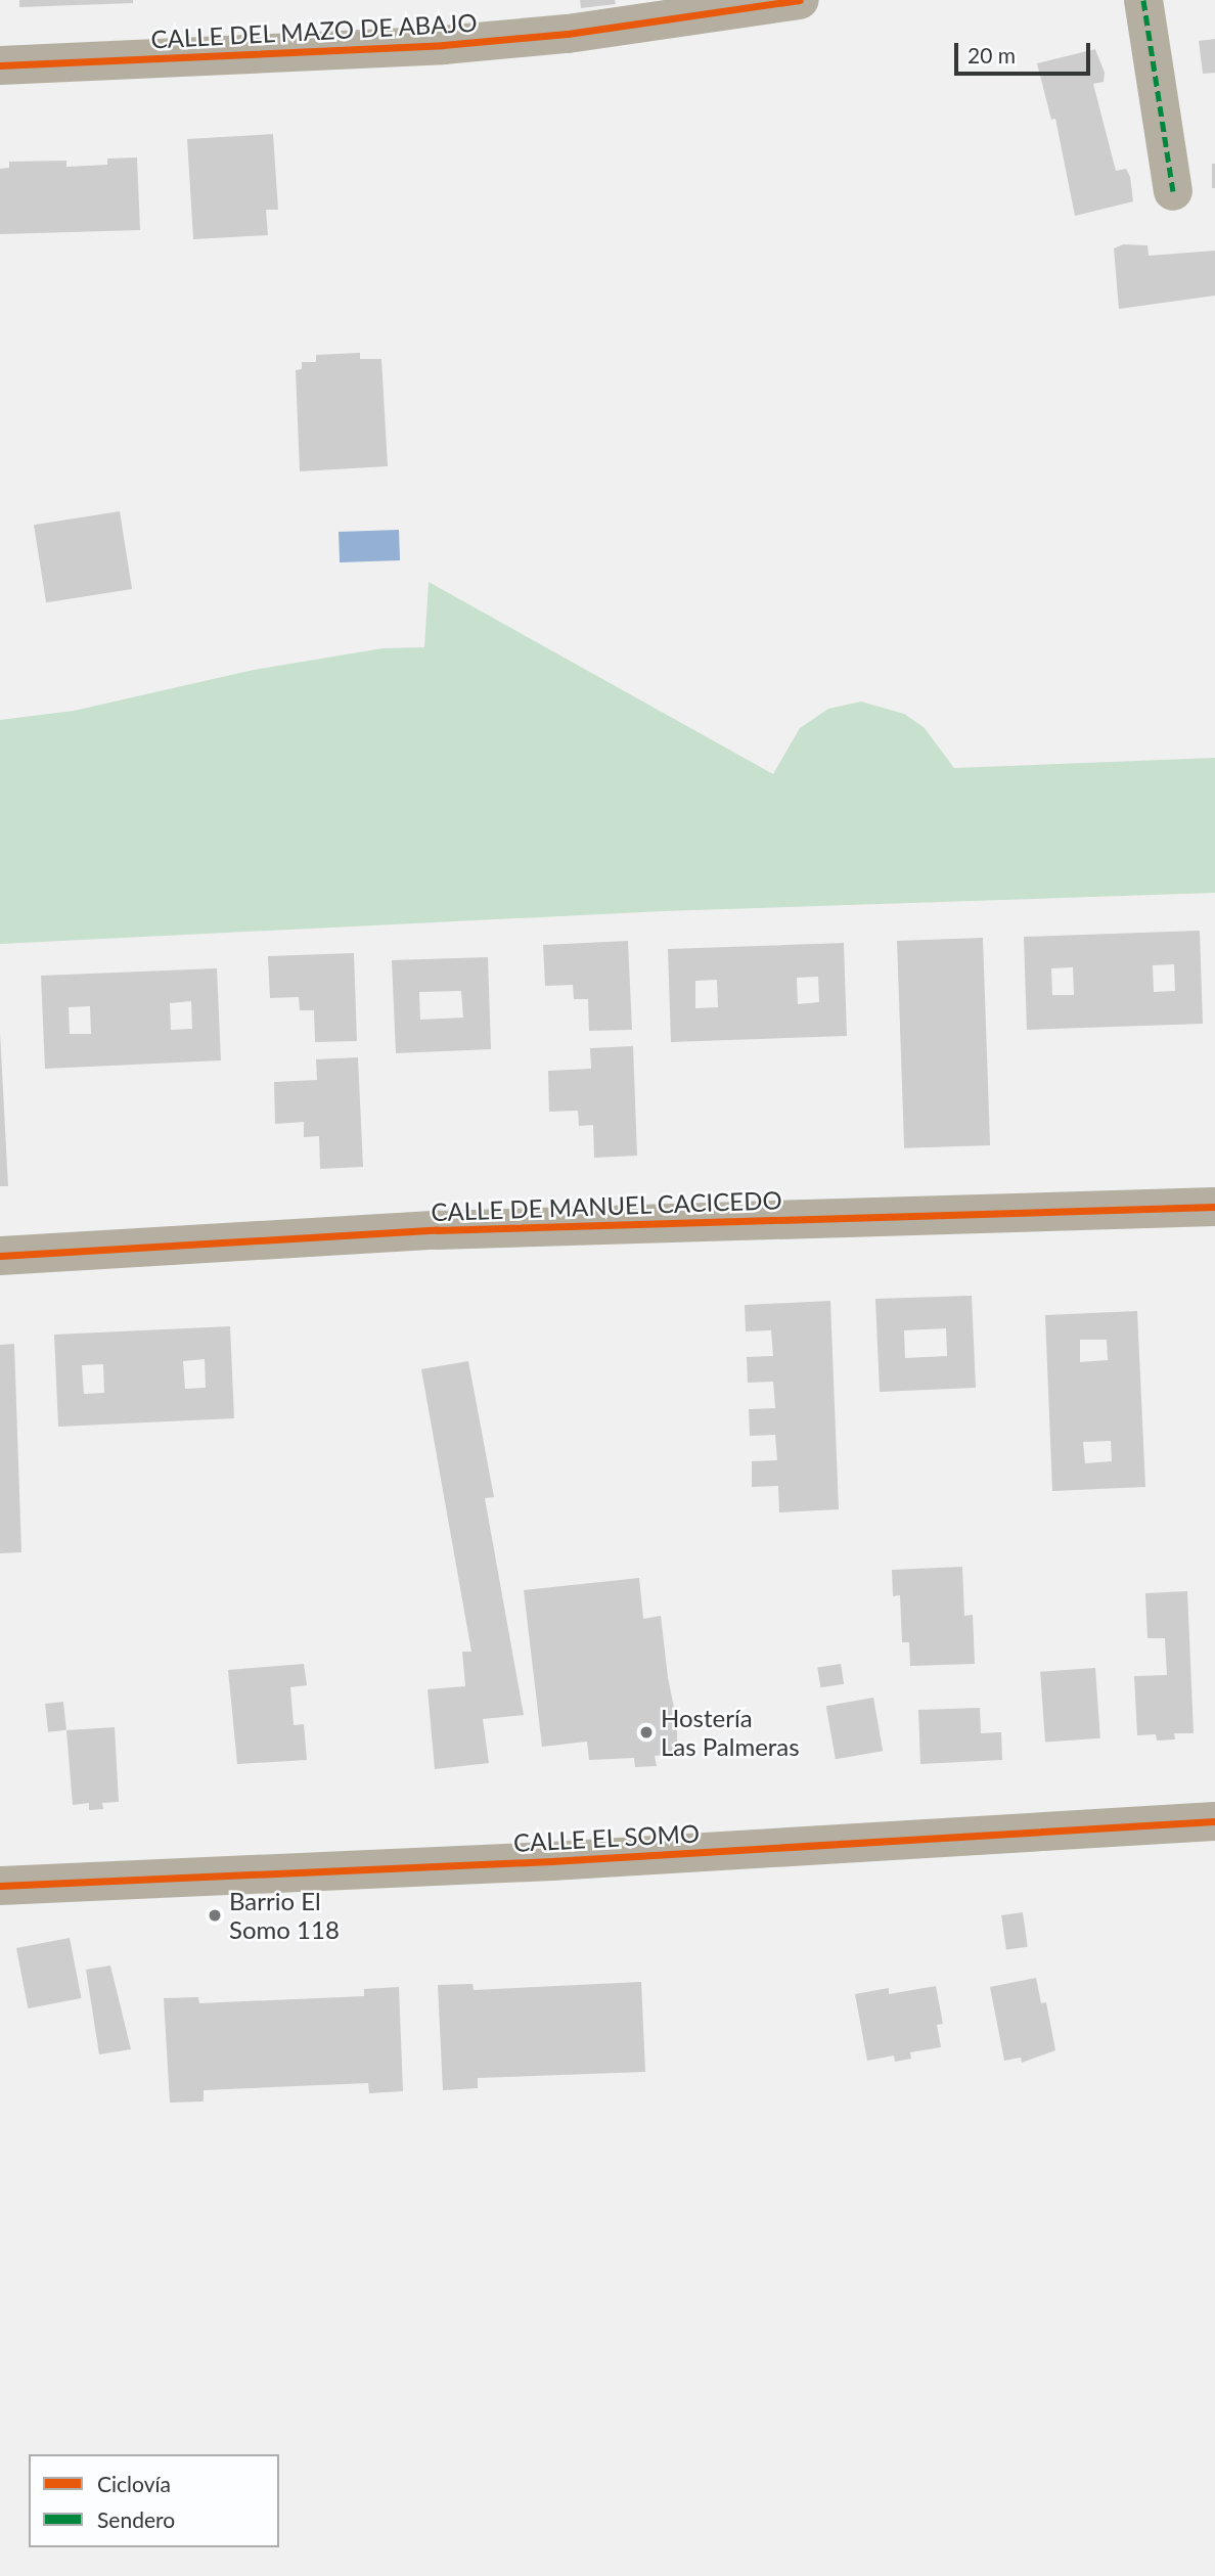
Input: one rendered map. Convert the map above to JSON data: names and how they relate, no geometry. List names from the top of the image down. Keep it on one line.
{"streets":{"street":["CALLE DEL MAZO DE ABAJO","CALLE DE MANUEL CACICEDO","CALLE EL SOMO"]},"places":["Hostería Las Palmeras","Barrio El Somo 118"],"legend":["Ciclovía","Sendero"],"scale_bar":"20 m"}
